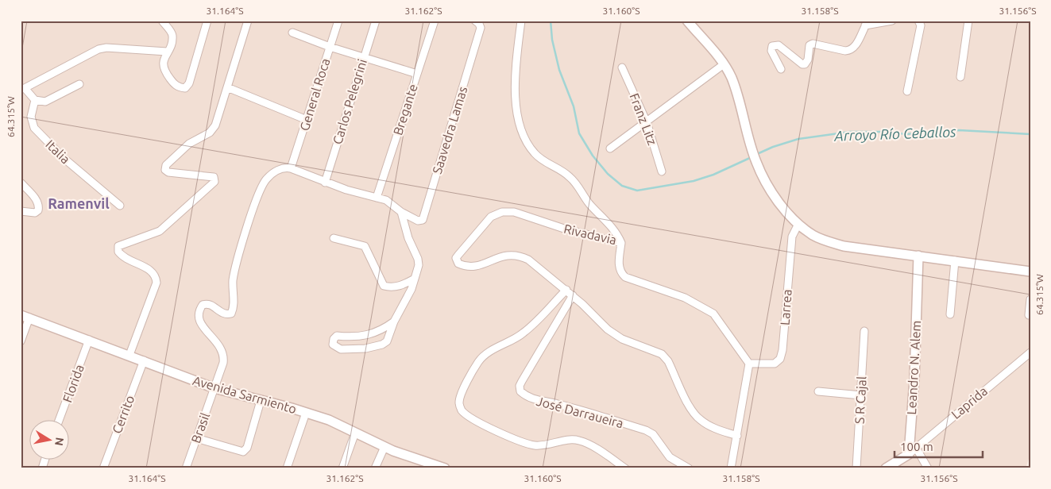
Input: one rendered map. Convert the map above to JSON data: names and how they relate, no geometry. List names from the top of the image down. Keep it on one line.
{"streets":{"street":["General Roca","Carlos Pelegrini","Bregante","Franz Litz","Saavedra Lamas","Italia","Rivadavia","Larrea","Leandro N. Alem","Florida","Avenida Sarmiento","S R Cajal","Laprida","José Darraueira","Cerrito","Brasil"]},"crossings":[["General Roca","Brasil"],["Rivadavia","José Darraueira"],["Leandro N. Alem","Laprida"],["Florida","Avenida Sarmiento"],["Avenida Sarmiento","Cerrito"],["Avenida Sarmiento","Brasil"]],"districts":["Ramenvil"],"water":["Arroyo Río Ceballos"],"scale_bar":"100 m","north":"right","coordinates":["31.164°S","31.162°S","31.160°S","31.158°S","31.156°S","64.315°W"]}
